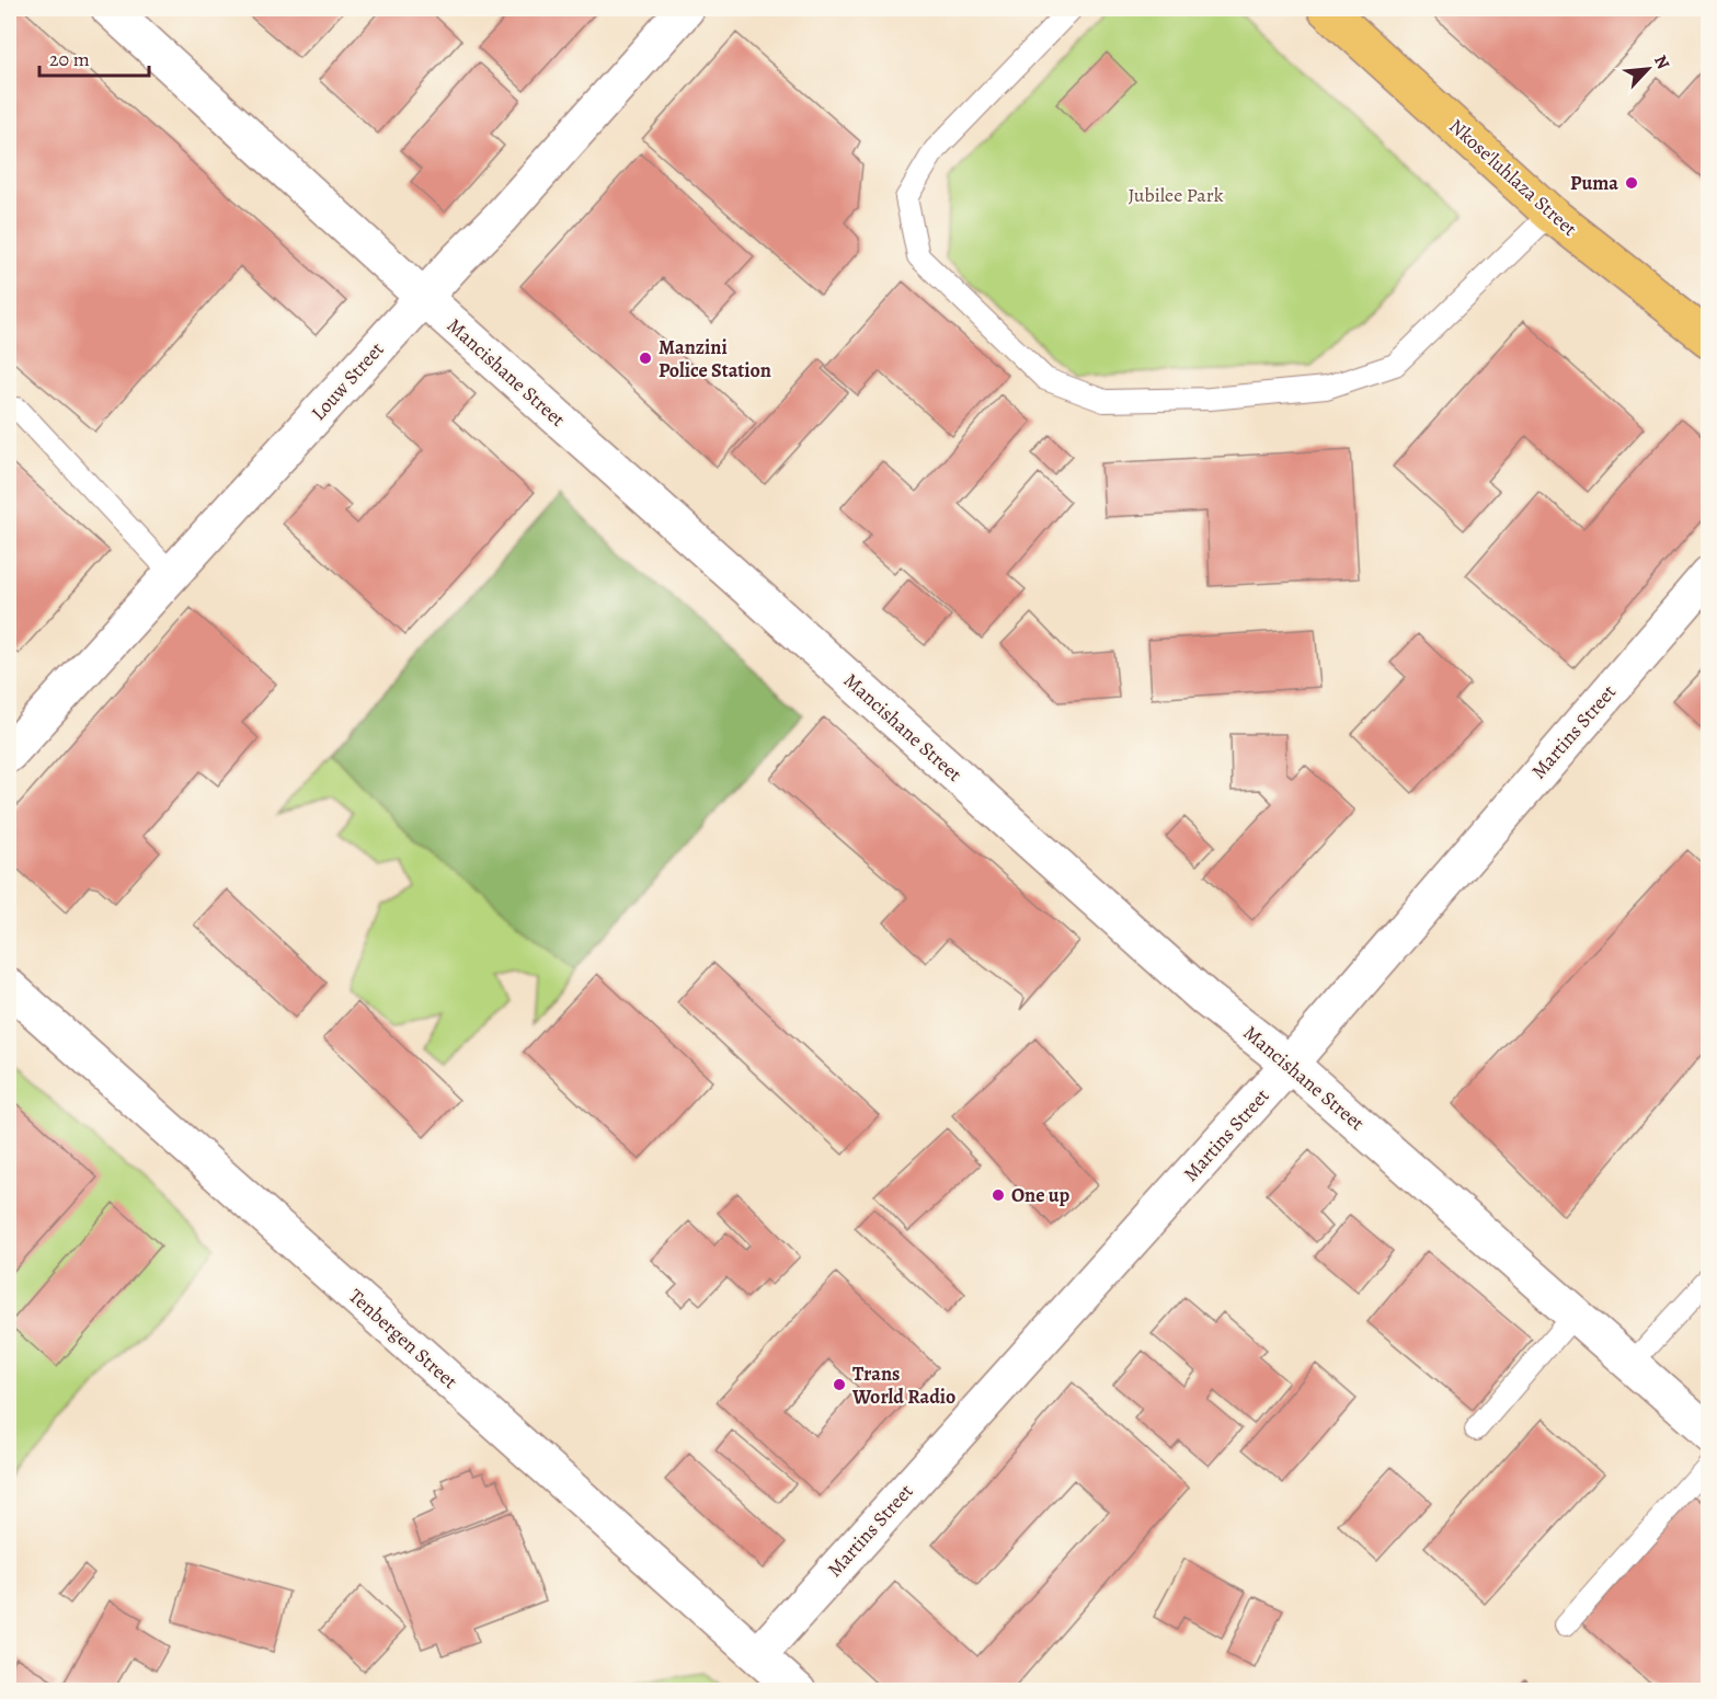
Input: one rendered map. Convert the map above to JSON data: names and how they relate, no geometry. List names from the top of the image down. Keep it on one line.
{"streets":{"main road":["Nkose'luhlaza Street"],"street":["Mancishane Street","Louw Street","Martins Street","Tenbergen Street"]},"crossings":[["Mancishane Street","Louw Street"],["Mancishane Street","Martins Street"],["Martins Street","Tenbergen Street"]],"parks":["Jubilee Park"],"places":["Puma","Manzini Police Station","One up","Trans World Radio"],"scale_bar":"20 m","north":"top right"}
